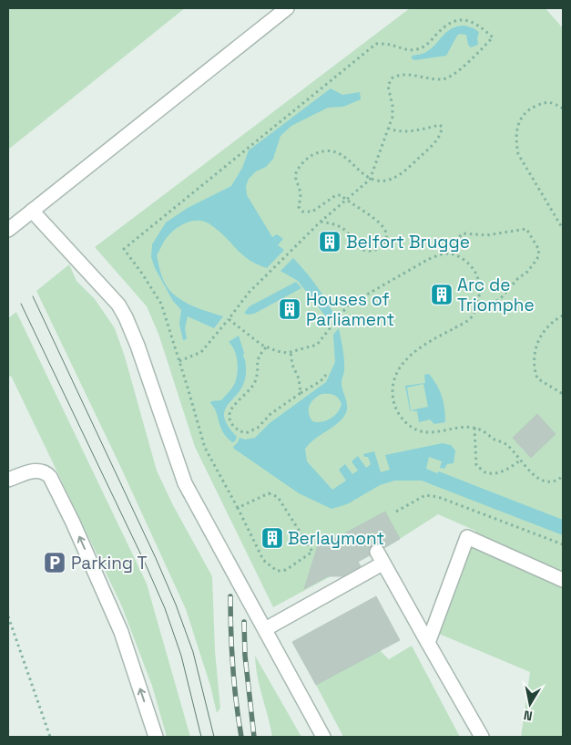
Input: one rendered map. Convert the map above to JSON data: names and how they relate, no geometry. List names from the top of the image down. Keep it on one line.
{"places":{"building":["Belfort Brugge","Arc de Triomphe","Houses of Parliament","Berlaymont"],"parking":["Parking T"]},"north":"bottom"}
